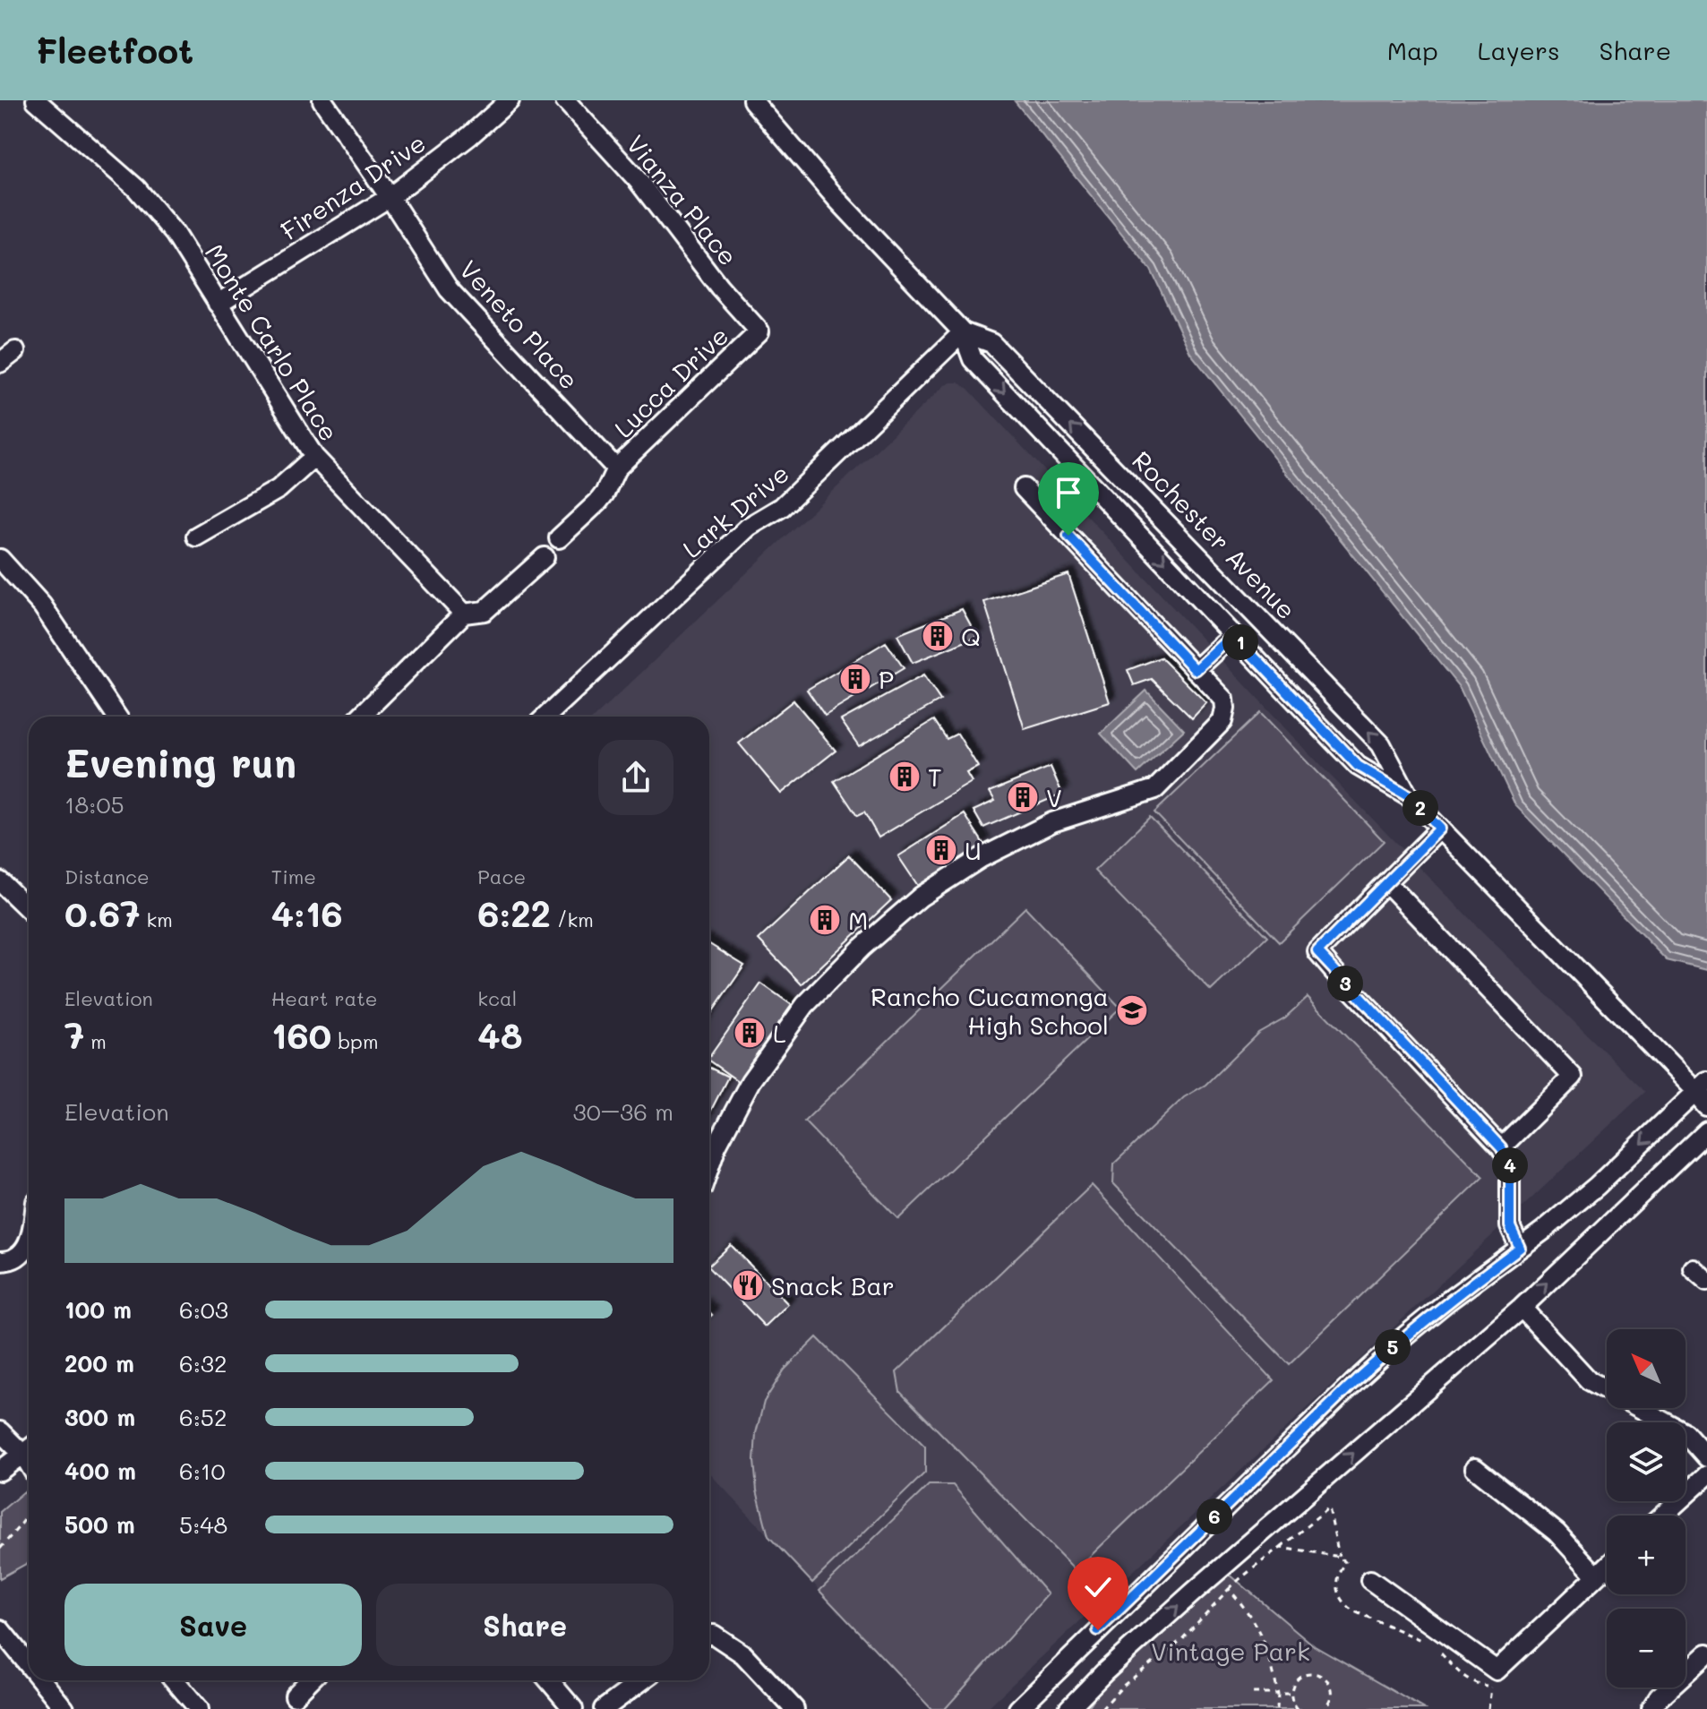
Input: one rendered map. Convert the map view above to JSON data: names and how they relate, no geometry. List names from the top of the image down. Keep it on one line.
{"streets":{"street":["Firenza Drive","Vianza Place","Veneto Place","Monte Carlo Place","Lucca Drive","Lark Drive","Rochester Avenue"]},"crossings":[["Firenza Drive","Veneto Place"],["Firenza Drive","Monte Carlo Place"],["Vianza Place","Lucca Drive"],["Veneto Place","Lucca Drive"],["Lark Drive","Rochester Avenue"]],"parks":["Vintage Park"],"places":{"building":["Q","P","T","V","U","M","L"],"school or university":["Rancho Cucamonga High School"],"restaurant":["Snack Bar"]},"north":"top left","page":{"header":"Fleetfoot","nav":["Map","Layers","Share"],"pins":["1","2","3","4","5","6"],"heading":["Evening run","18:05"],"stats":[["Distance","0.67 km"],["Time","4:16"],["Pace","6:22 /km"],["Elevation","7 m"],["Heart rate","160 bpm"],["kcal","48"]],"chart":["Elevation","30–36 m"],"list":[{"name":"100 m","note":"6:03"},{"name":"200 m","note":"6:32"},{"name":"300 m","note":"6:52"},{"name":"400 m","note":"6:10"},{"name":"500 m","note":"5:48"}],"map_buttons":["+","−"],"buttons":["Save","Share"]}}
